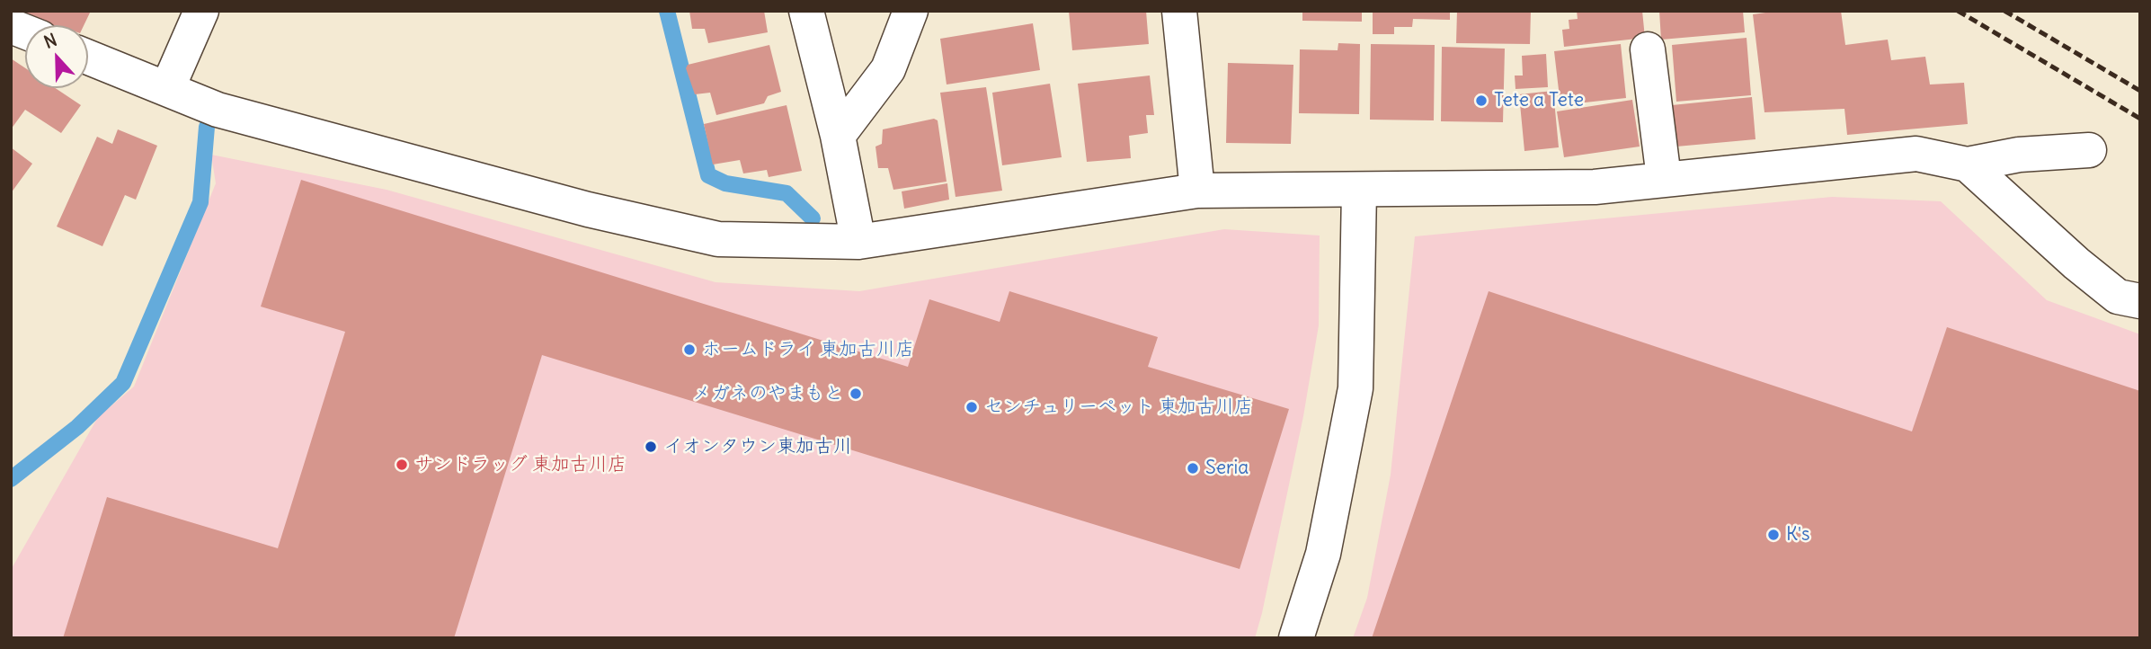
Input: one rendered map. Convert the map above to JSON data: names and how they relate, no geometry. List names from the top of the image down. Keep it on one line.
{"places":["Tete a Tete","ホームドライ 東加古川店","メガネのやまもと","センチュリーペット 東加古川店","イオンタウン東加古川","サンドラッグ 東加古川店","Seria","K's"],"north":"top"}
